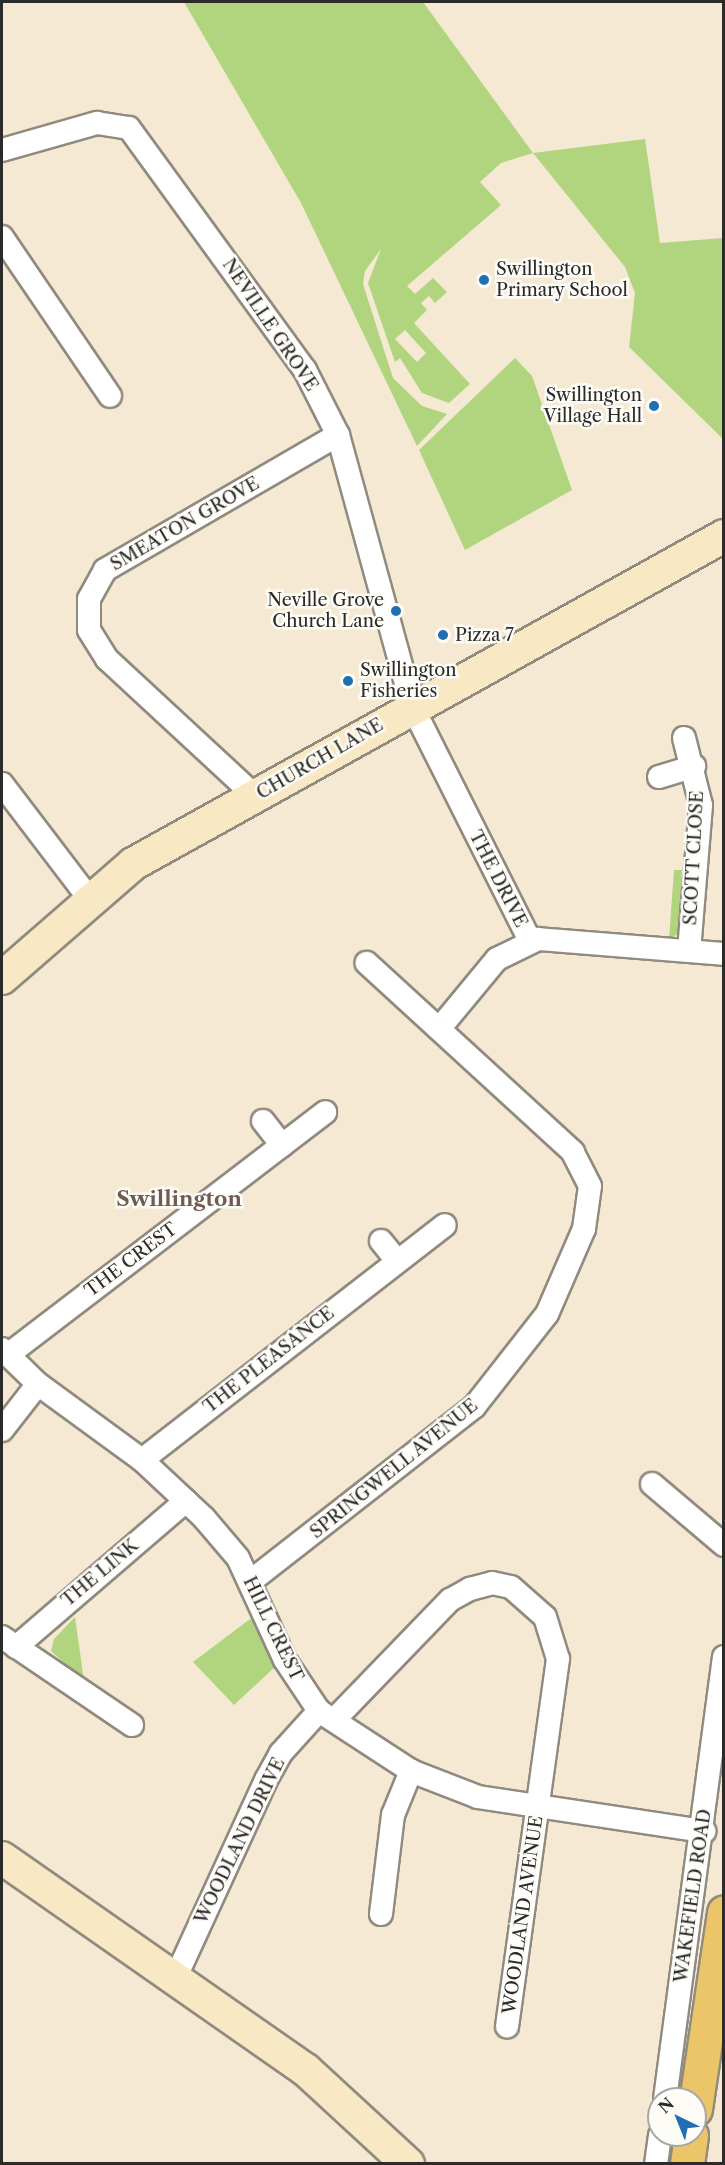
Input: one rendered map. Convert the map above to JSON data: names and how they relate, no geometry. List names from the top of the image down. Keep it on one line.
{"streets":{"main road":["WAKEFIELD ROAD"],"street":["NEVILLE GROVE","SMEATON GROVE","CHURCH LANE","SCOTT CLOSE","THE DRIVE","THE CREST","THE PLEASANCE","SPRINGWELL AVENUE","THE LINK","HILL CREST","WOODLAND DRIVE","WOODLAND AVENUE"]},"crossings":[["NEVILLE GROVE","SMEATON GROVE"],["NEVILLE GROVE","CHURCH LANE"],["NEVILLE GROVE","THE DRIVE"],["SMEATON GROVE","CHURCH LANE"],["CHURCH LANE","THE DRIVE"],["SCOTT CLOSE","THE DRIVE"],["THE CREST","HILL CREST"],["THE PLEASANCE","HILL CREST"],["SPRINGWELL AVENUE","HILL CREST"],["THE LINK","HILL CREST"],["HILL CREST","WOODLAND DRIVE"],["HILL CREST","WAKEFIELD ROAD"],["HILL CREST","WOODLAND AVENUE"],["WOODLAND DRIVE","WOODLAND AVENUE"]],"districts":["Swillington"],"places":["Swillington Primary School","Swillington Village Hall","Neville Grove Church Lane","Pizza 7","Swillington Fisheries"],"north":"top left"}
